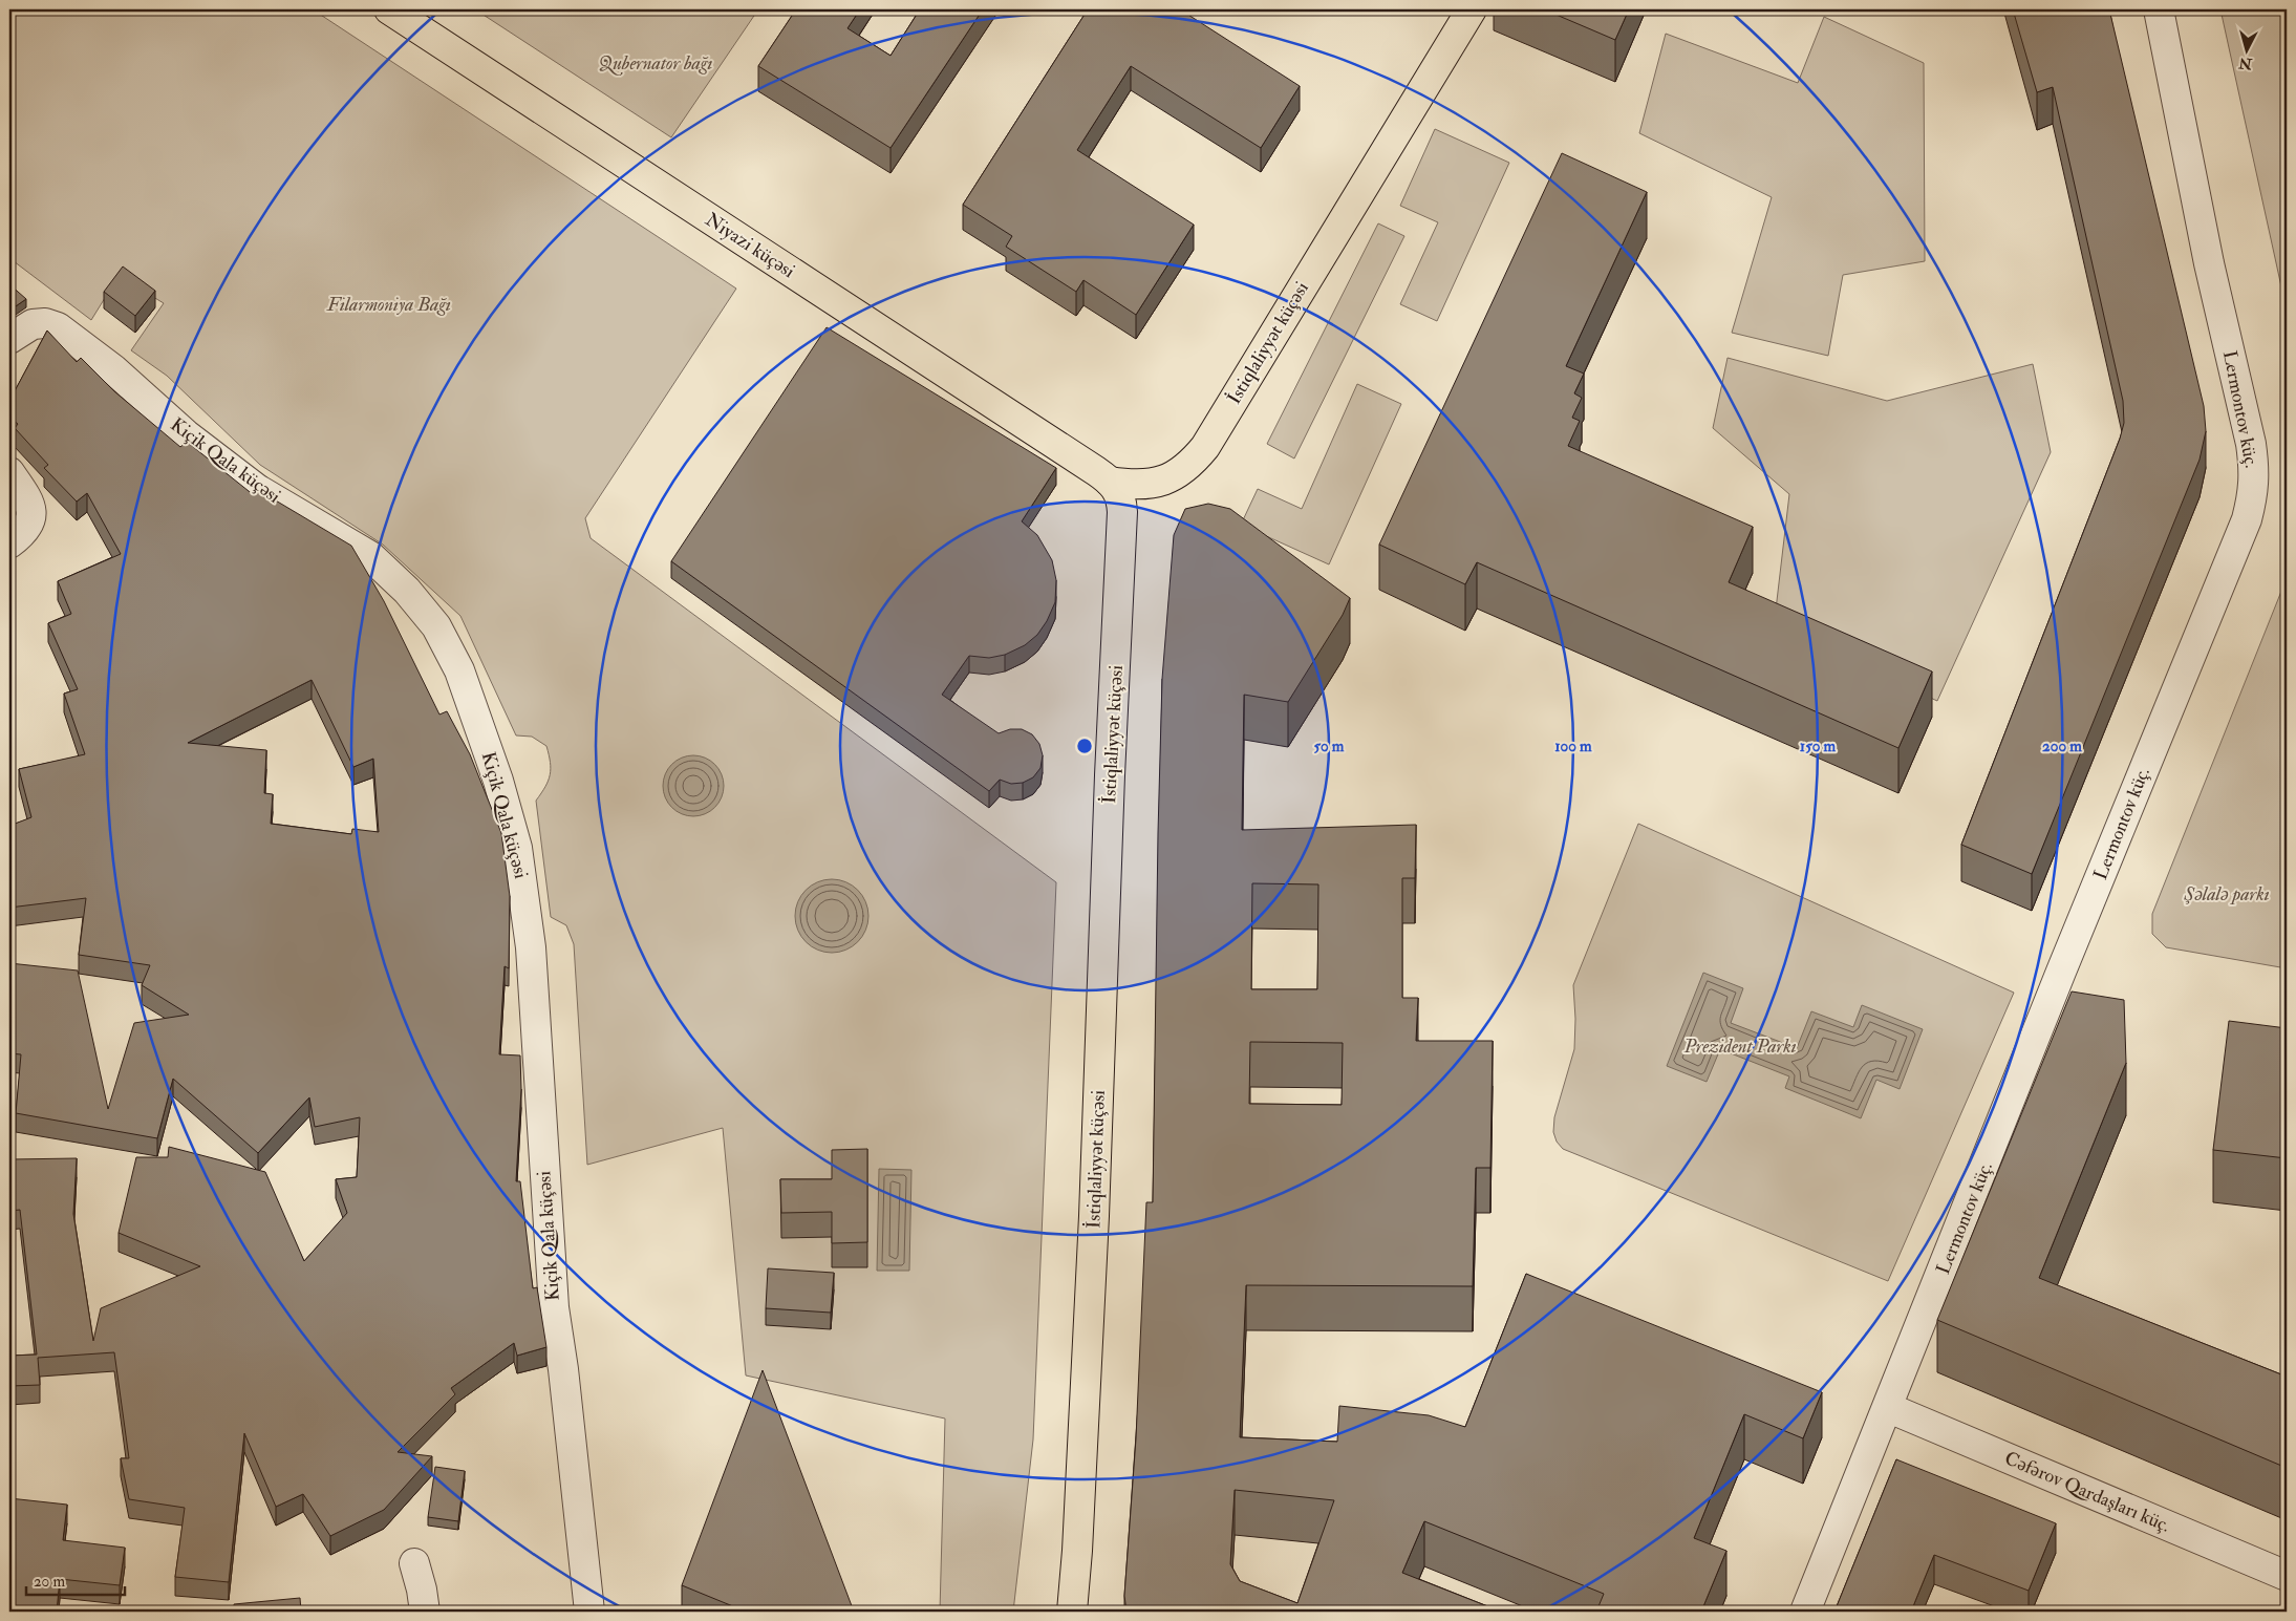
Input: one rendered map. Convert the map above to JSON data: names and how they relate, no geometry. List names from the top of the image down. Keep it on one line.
{"streets":{"main road":["Niyazi küçəsi","İstiqlaliyyət küçəsi"],"street":["Lermontov küç.","Kiçik Qala küçəsi","Cəfərov Qardaşları küç."]},"crossings":[["Niyazi küçəsi","İstiqlaliyyət küçəsi"],["Lermontov küç.","Cəfərov Qardaşları küç."]],"parks":["Qubernator bağı","Filarmoniya Bağı","Şəlalə parkı","Prezident Parkı"],"scale_bar":"20 m","north":"bottom","rings":["50 m","100 m","150 m","200 m"]}
